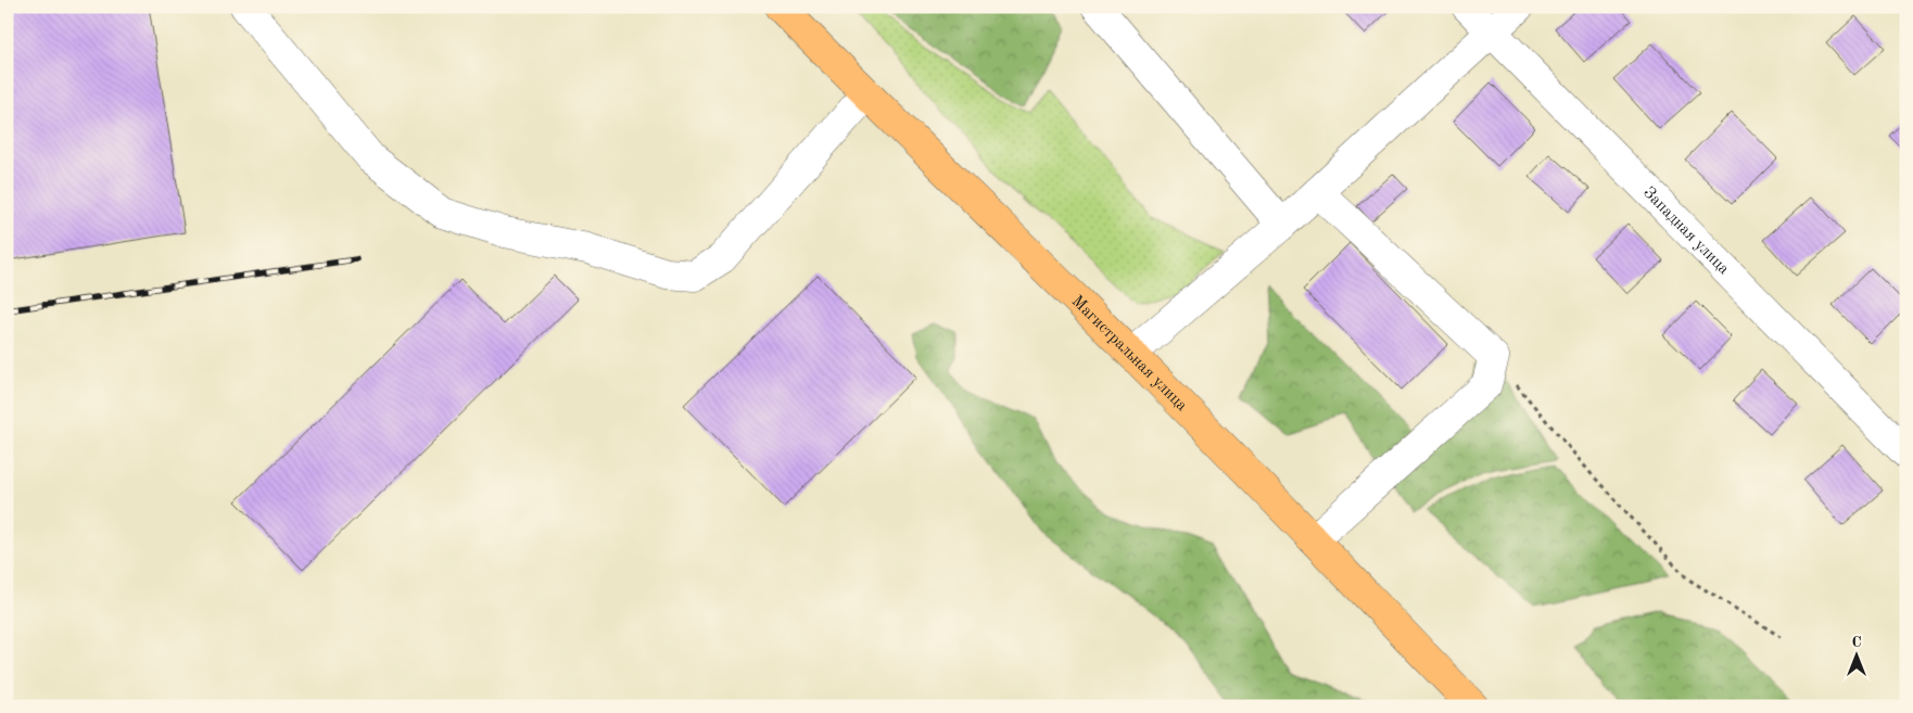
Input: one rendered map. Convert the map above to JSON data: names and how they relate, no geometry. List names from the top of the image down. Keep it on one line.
{"streets":{"main road":["Магистральная улица"],"street":["Западная улица"]},"north":"top"}
